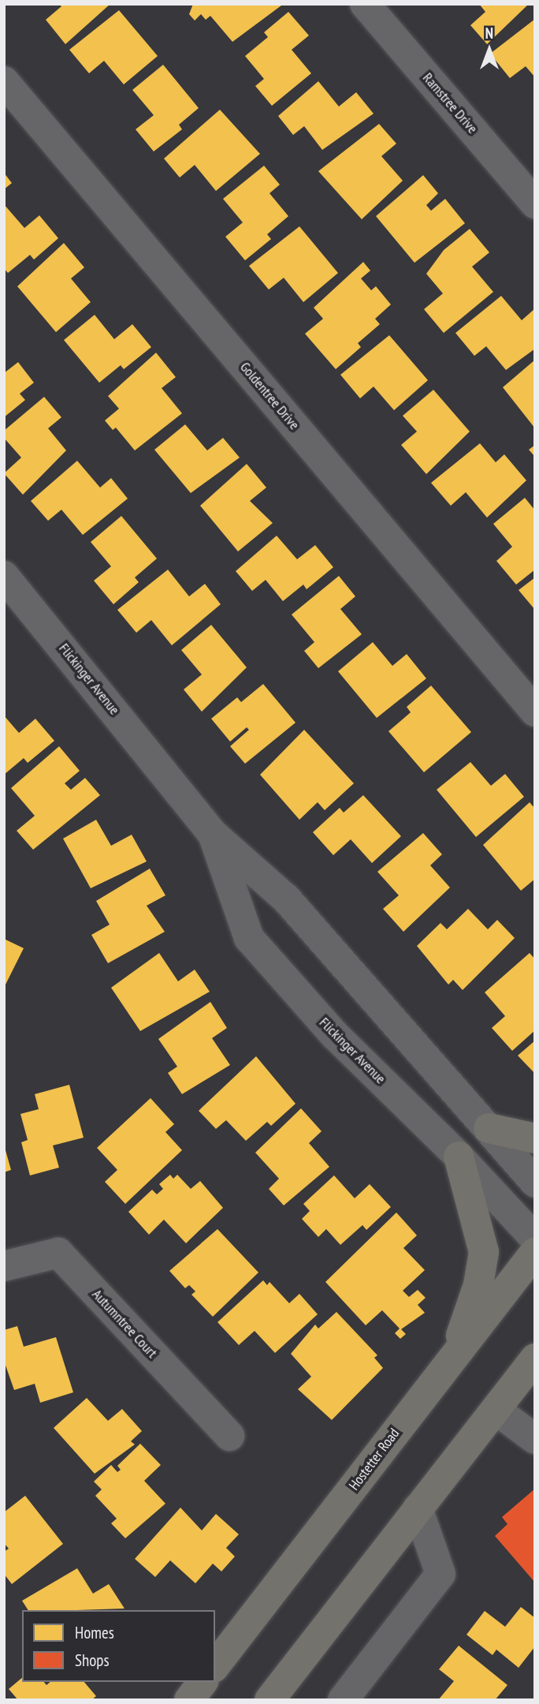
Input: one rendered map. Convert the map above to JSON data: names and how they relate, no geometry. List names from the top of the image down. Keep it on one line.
{"streets":{"main road":["Hostetter Road"],"street":["Ramstree Drive","Goldentree Drive","Flickinger Avenue","Autumntree Court"]},"legend":["Homes","Shops"],"north":"top"}
